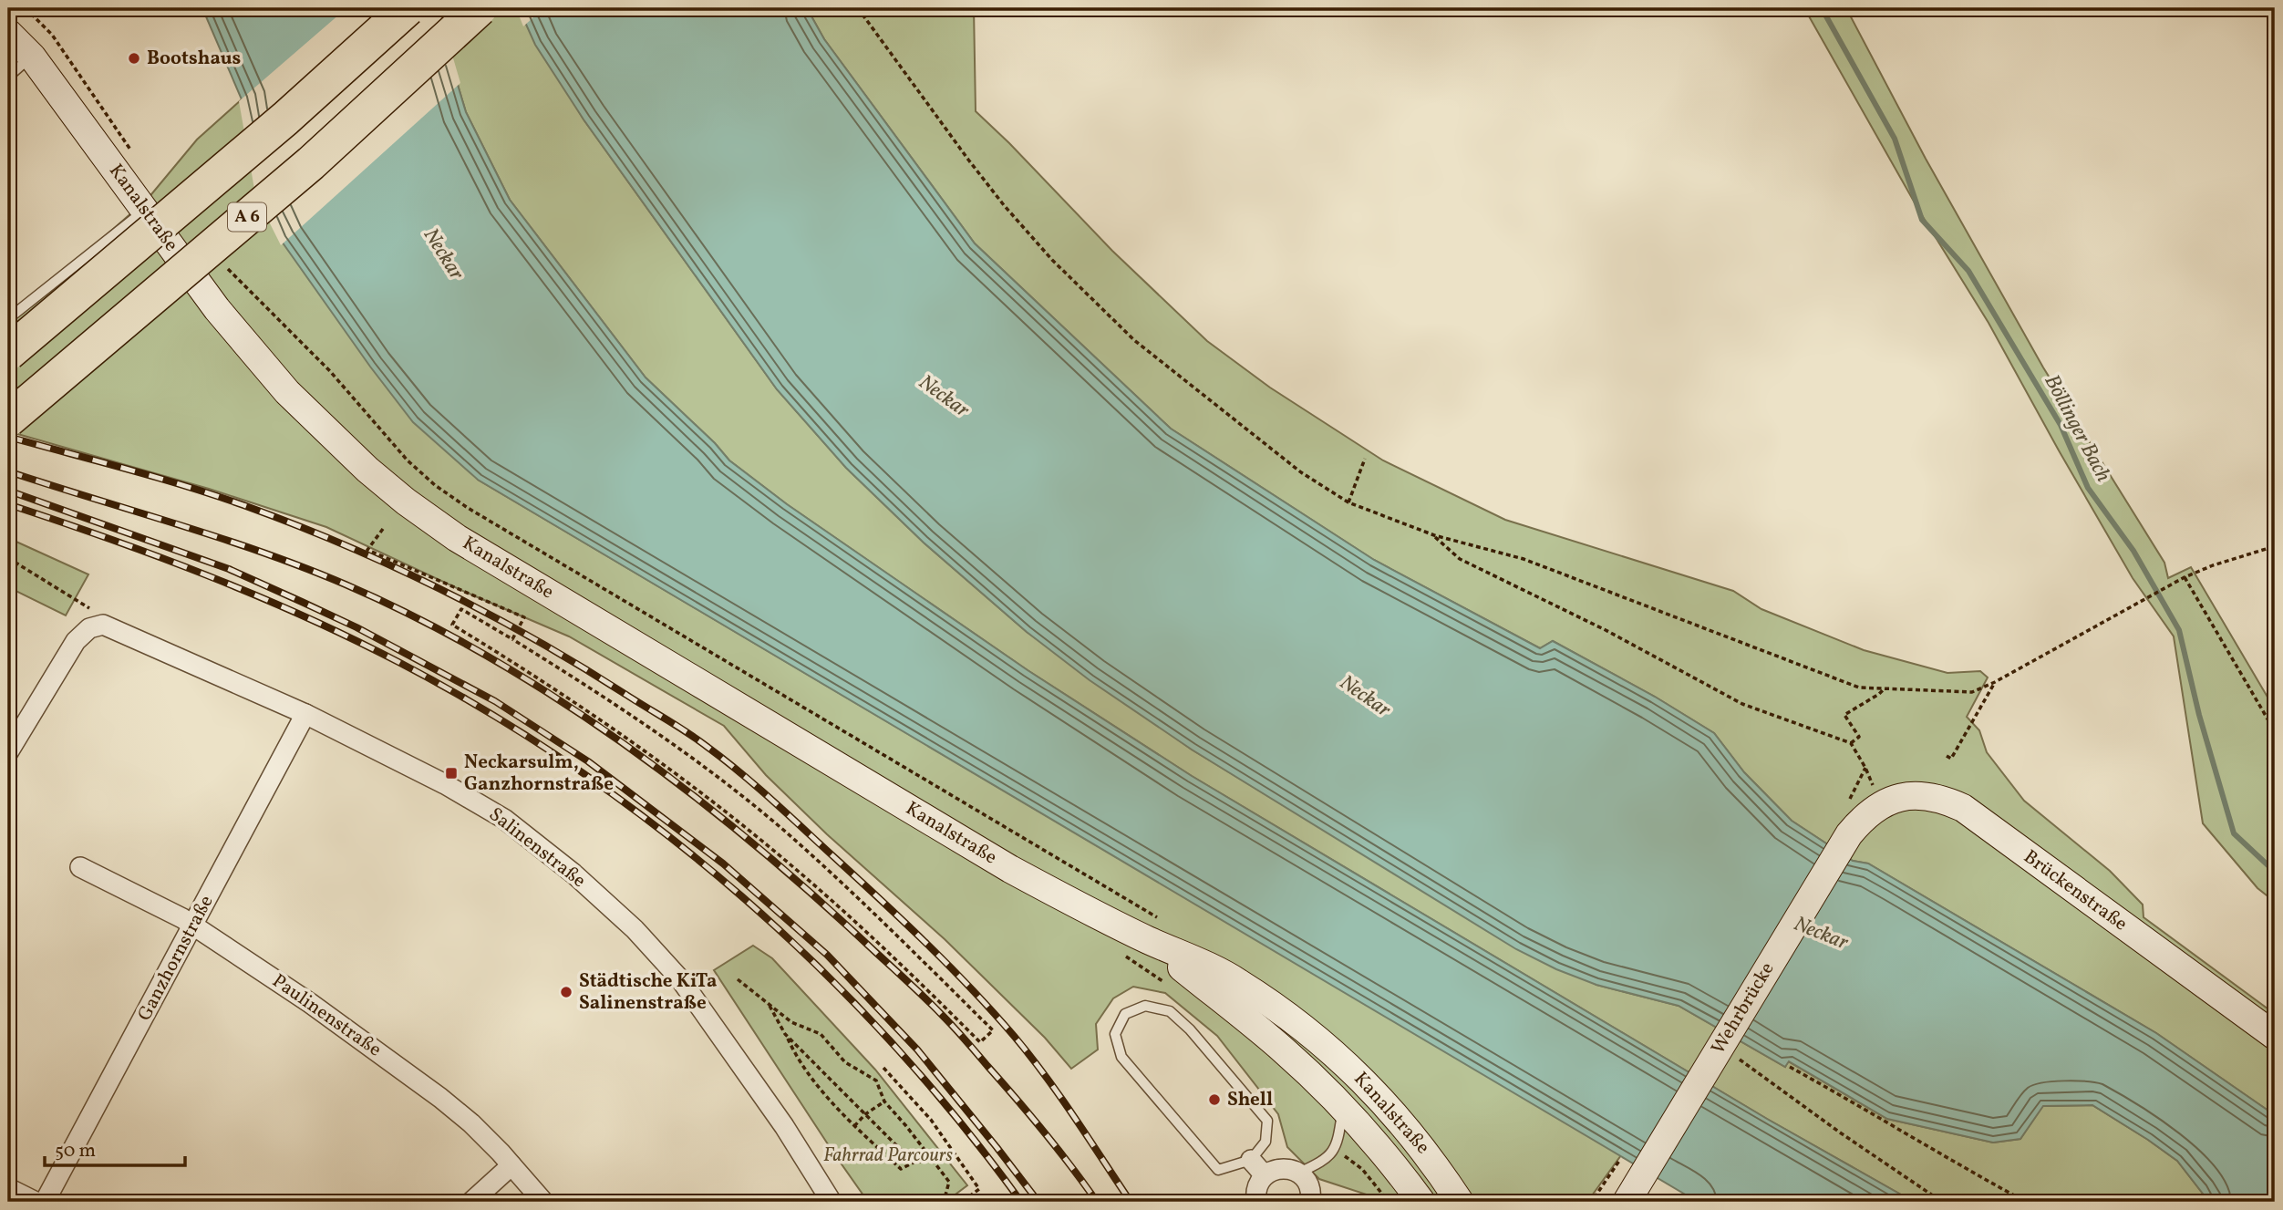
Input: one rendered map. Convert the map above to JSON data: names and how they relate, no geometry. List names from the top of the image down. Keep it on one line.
{"streets":{"highway":["A 6"],"main road":["Kanalstraße","Brückenstraße","Wehrbrücke"],"street":["Salinenstraße","Ganzhornstraße","Paulinenstraße"]},"crossings":[["Salinenstraße","Ganzhornstraße"],["Brückenstraße","Wehrbrücke"],["Ganzhornstraße","Paulinenstraße"]],"water":["Neckar","Böllinger Bach"],"parks":["Fahrrad Parcours"],"places":{"other":["Bootshaus","Städtische KiTa Salinenstraße","Shell"],"transit":["Neckarsulm, Ganzhornstraße"]},"scale_bar":"50 m"}
